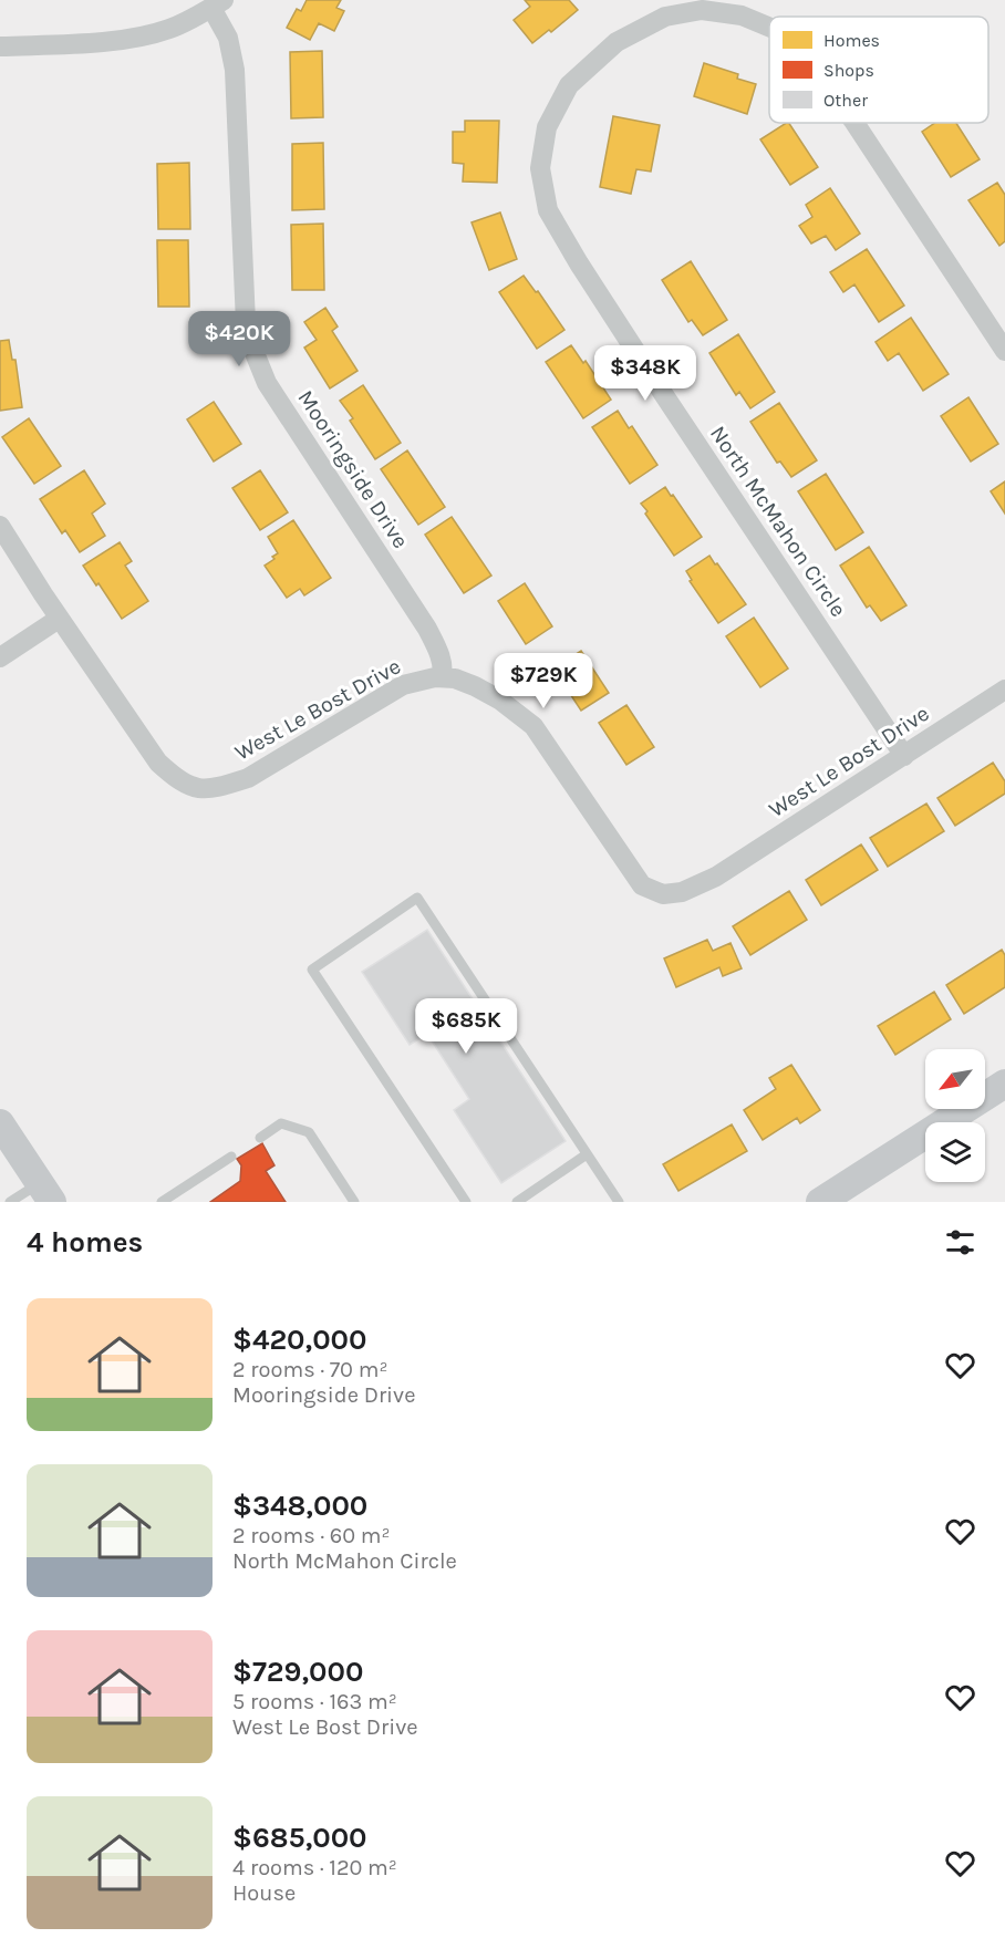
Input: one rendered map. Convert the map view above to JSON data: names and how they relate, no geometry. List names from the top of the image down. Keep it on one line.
{"streets":{"street":["Mooringside Drive","North McMahon Circle","West Le Bost Drive"]},"crossings":[["Mooringside Drive","West Le Bost Drive"],["North McMahon Circle","West Le Bost Drive"]],"legend":["Homes","Shops","Other"],"north":"bottom left","page":{"price":["$420K","$348K","$729K","$685K"],"heading":"4 homes","list":[{"name":"$420,000","note":"2 rooms · 70 m² · Mooringside Drive"},{"name":"$348,000","note":"2 rooms · 60 m² · North McMahon Circle"},{"name":"$729,000","note":"5 rooms · 163 m² · West Le Bost Drive"},{"name":"$685,000","note":"4 rooms · 120 m² · House"}]}}
